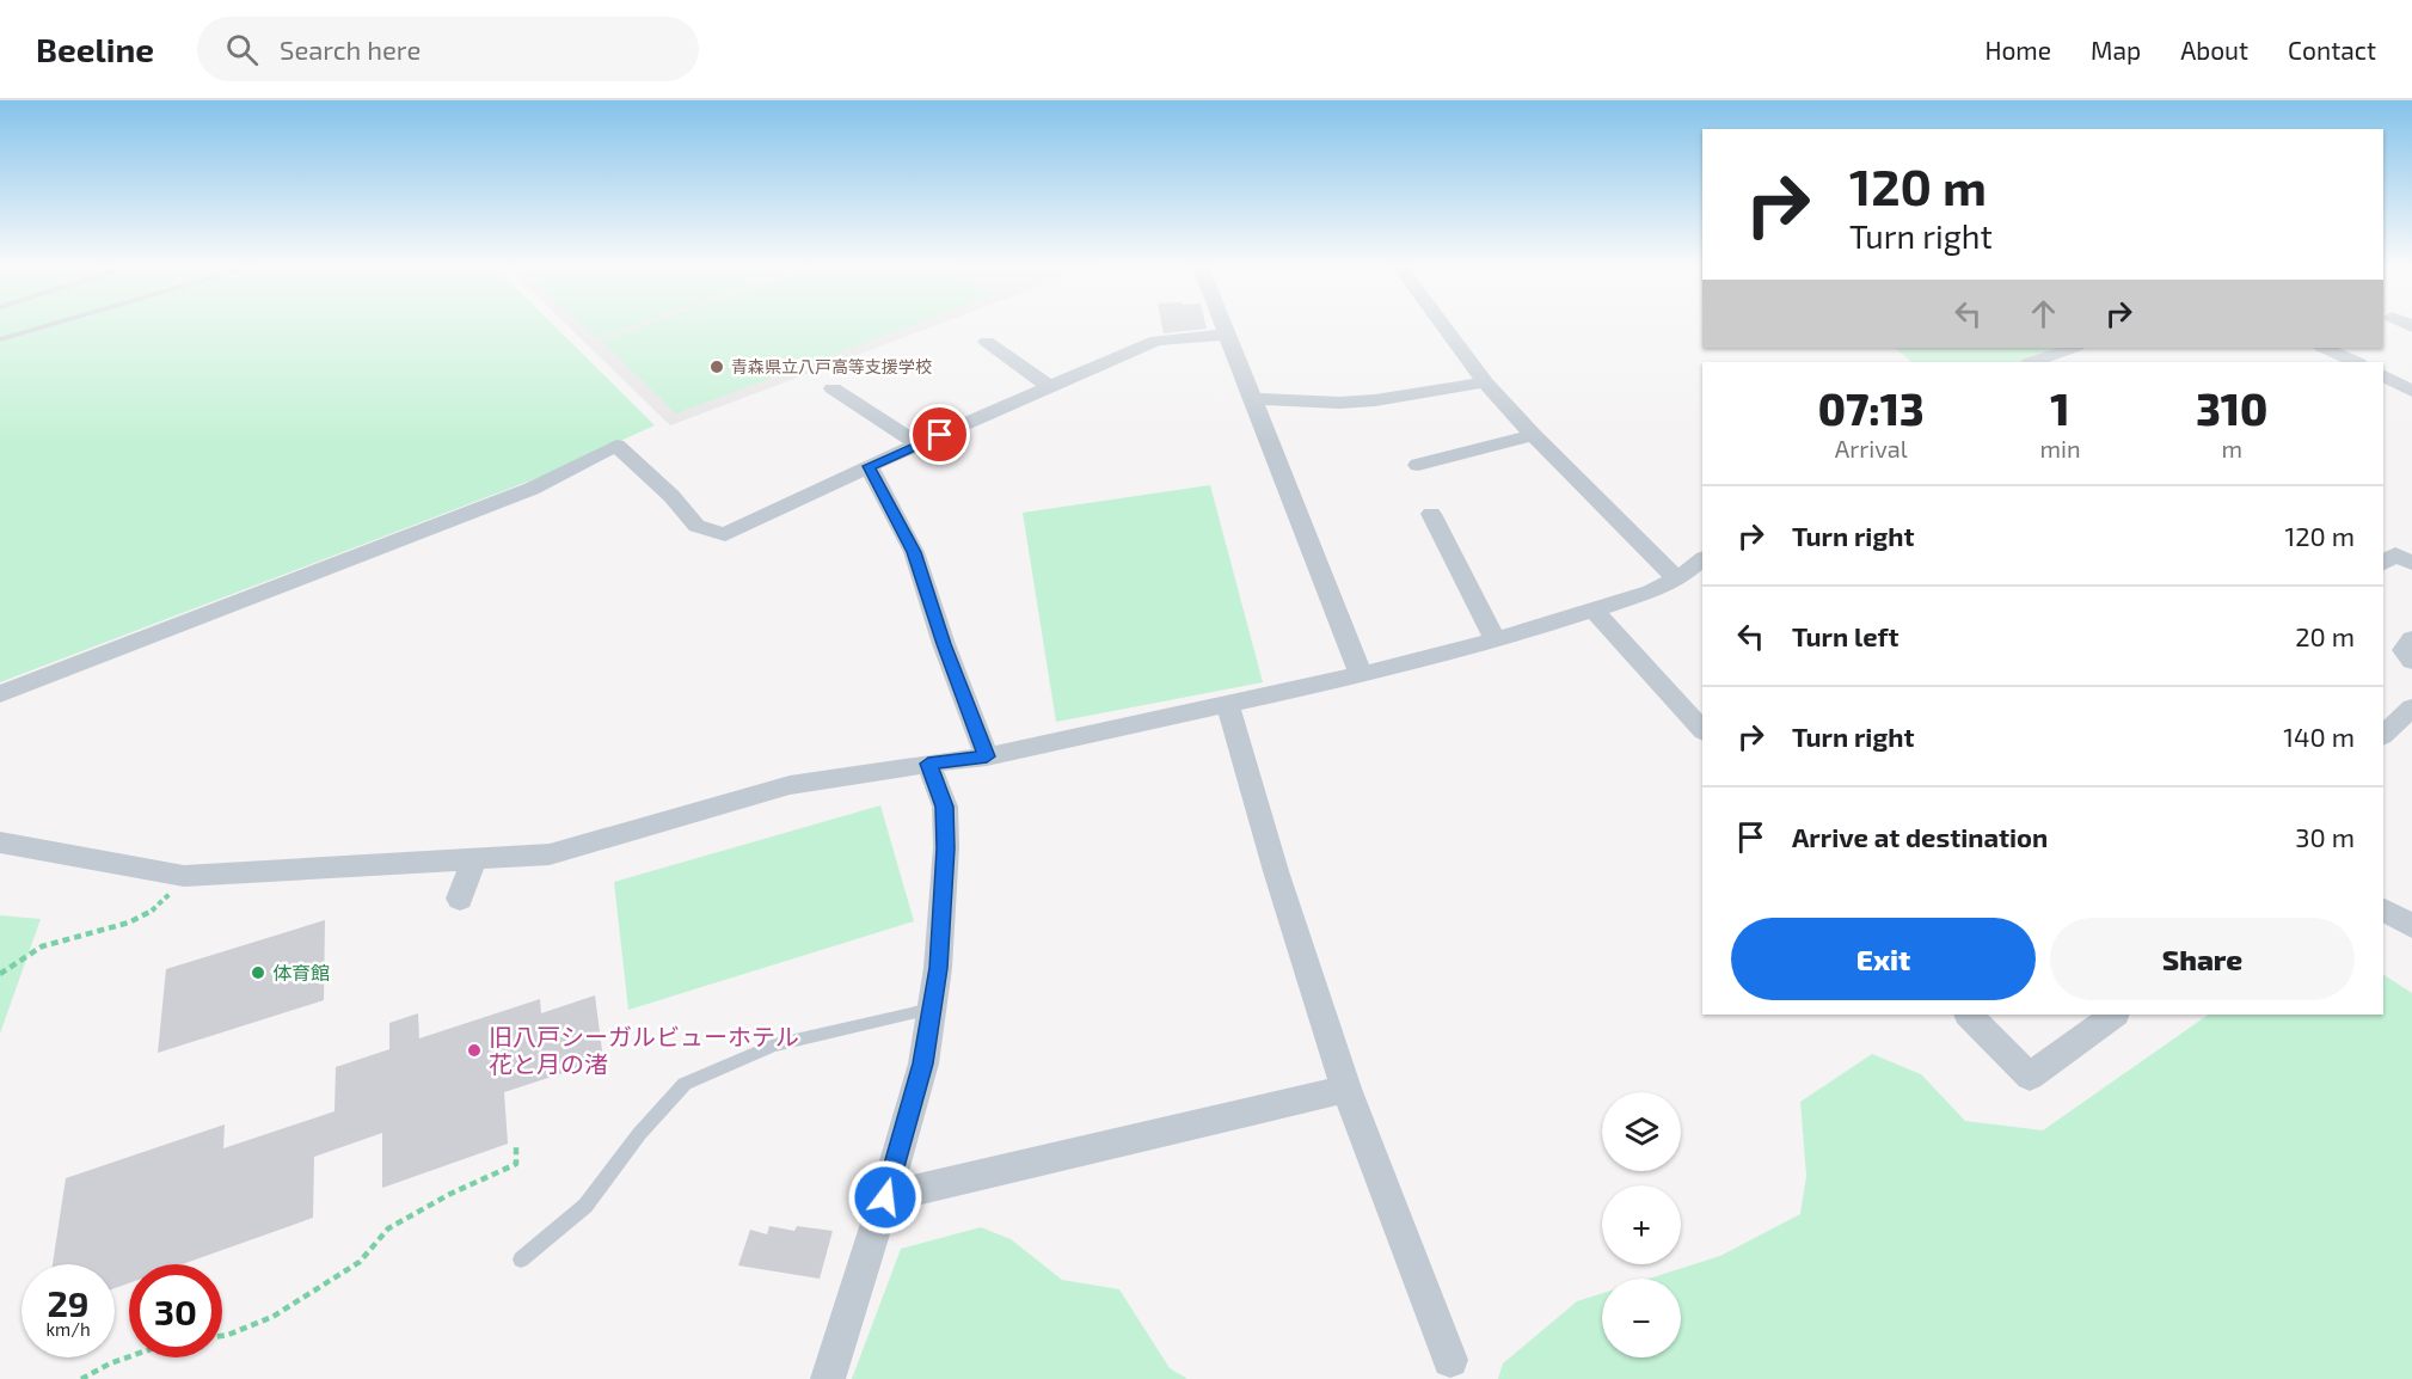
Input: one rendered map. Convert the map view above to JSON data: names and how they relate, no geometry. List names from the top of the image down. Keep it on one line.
{"places":["青森県立八戸高等支援学校","体育館","旧八戸シーガルビューホテル 花と月の渚"],"page":{"header":"Beeline","search":"Search here","nav":["Home","Map","About","Contact"],"turn":["120 m","Turn right"],"eta":["07:13","Arrival","1","min","310","m"],"list":[{"name":"Turn right","value":"120 m"},{"name":"Turn left","value":"20 m"},{"name":"Turn right","value":"140 m"},{"name":"Arrive at destination","value":"30 m"}],"buttons":["Exit","Share"],"map_buttons":["+","−"],"speed":"29 km/h","limit":"30"}}
